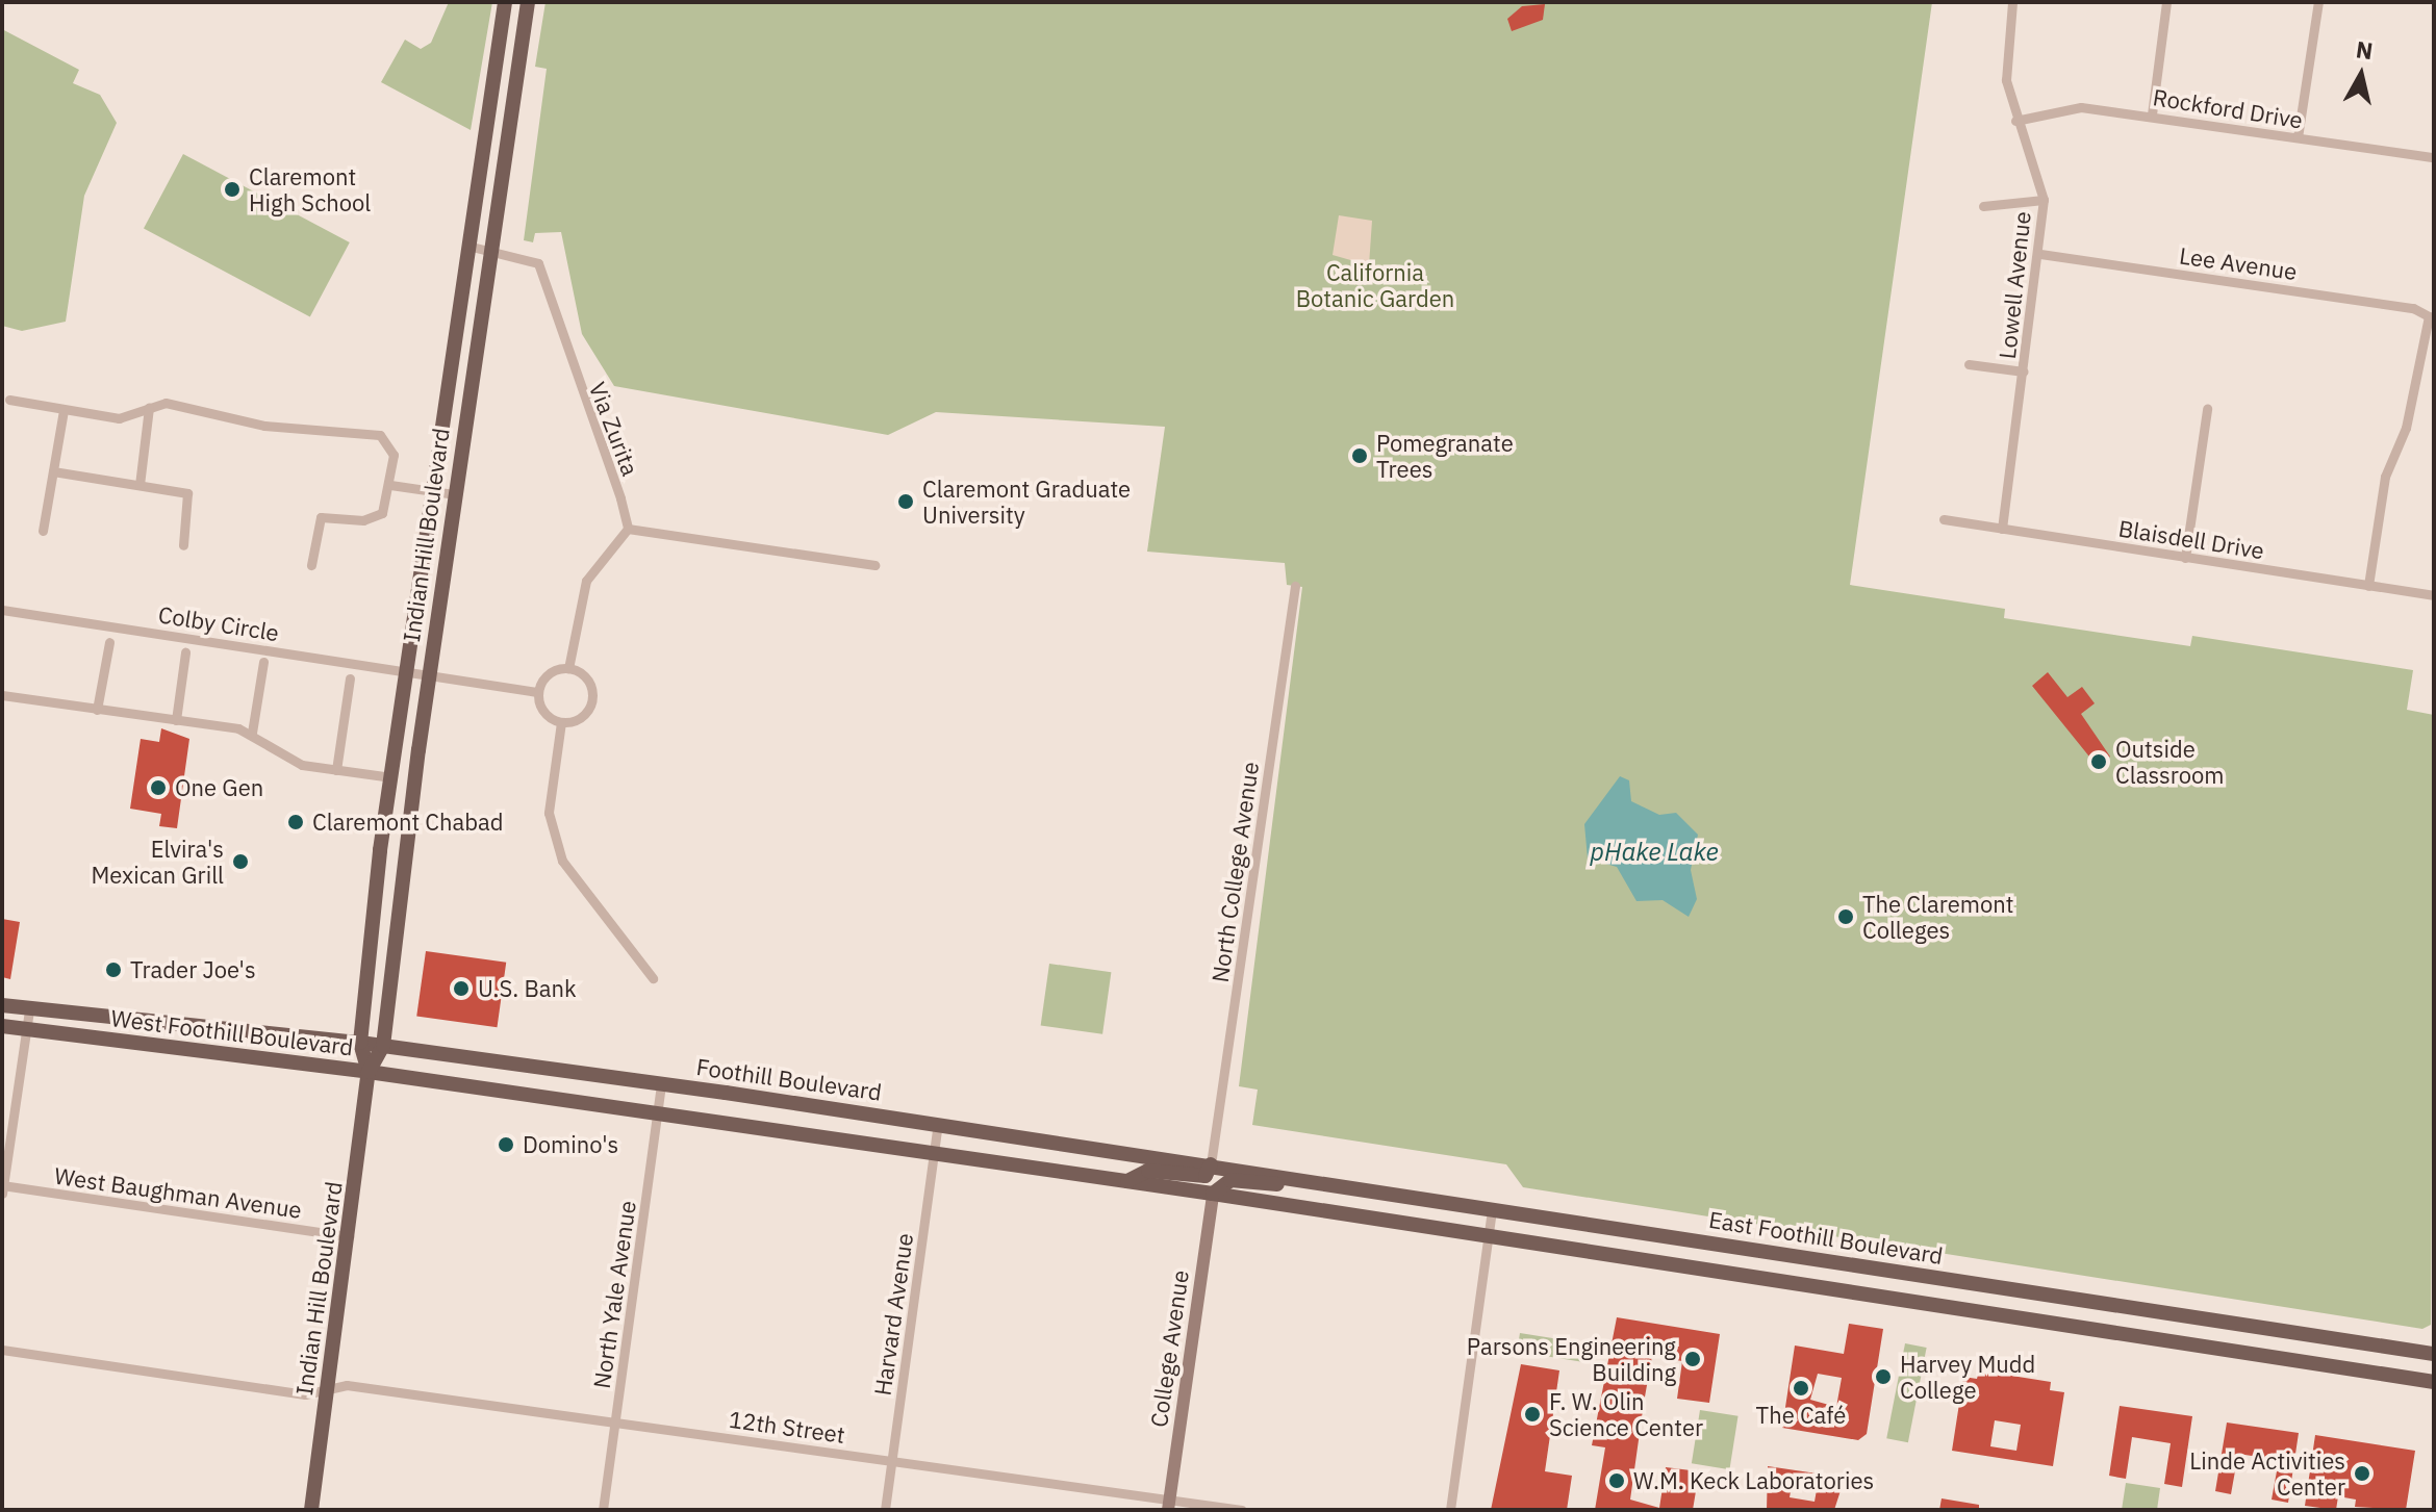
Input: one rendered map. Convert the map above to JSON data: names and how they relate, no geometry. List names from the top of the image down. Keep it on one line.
{"streets":{"main road":["Indian Hill Boulevard","West Foothill Boulevard","Foothill Boulevard","East Foothill Boulevard"],"street":["Rockford Drive","Lee Avenue","Lowell Avenue","Via Zurita","Blaisdell Drive","Colby Circle","North College Avenue","West Baughman Avenue","North Yale Avenue","Harvard Avenue","College Avenue","12th Street"]},"crossings":[["Rockford Drive","Lowell Avenue"],["Lee Avenue","Lowell Avenue"],["Lee Avenue","Blaisdell Drive"],["Lowell Avenue","Blaisdell Drive"],["Via Zurita","Indian Hill Boulevard"],["Indian Hill Boulevard","Colby Circle"],["Indian Hill Boulevard","West Foothill Boulevard"],["Indian Hill Boulevard","Foothill Boulevard"],["Indian Hill Boulevard","West Baughman Avenue"],["Indian Hill Boulevard","12th Street"],["North College Avenue","Foothill Boulevard"],["North College Avenue","East Foothill Boulevard"],["West Foothill Boulevard","Foothill Boulevard"],["Foothill Boulevard","East Foothill Boulevard"],["Foothill Boulevard","North Yale Avenue"],["Foothill Boulevard","Harvard Avenue"],["North Yale Avenue","12th Street"],["Harvard Avenue","12th Street"],["College Avenue","12th Street"]],"water":["pHake Lake"],"parks":["California Botanic Garden"],"places":["Claremont High School","Pomegranate Trees","Claremont Graduate University","Outside Classroom","One Gen","Claremont Chabad","Elvira's Mexican Grill","The Claremont Colleges","Trader Joe's","U.S. Bank","Domino's","Parsons Engineering Building","Harvey Mudd College","The Café","F. W. Olin Science Center","Linde Activities Center","W.M. Keck Laboratories"],"north":"top"}
